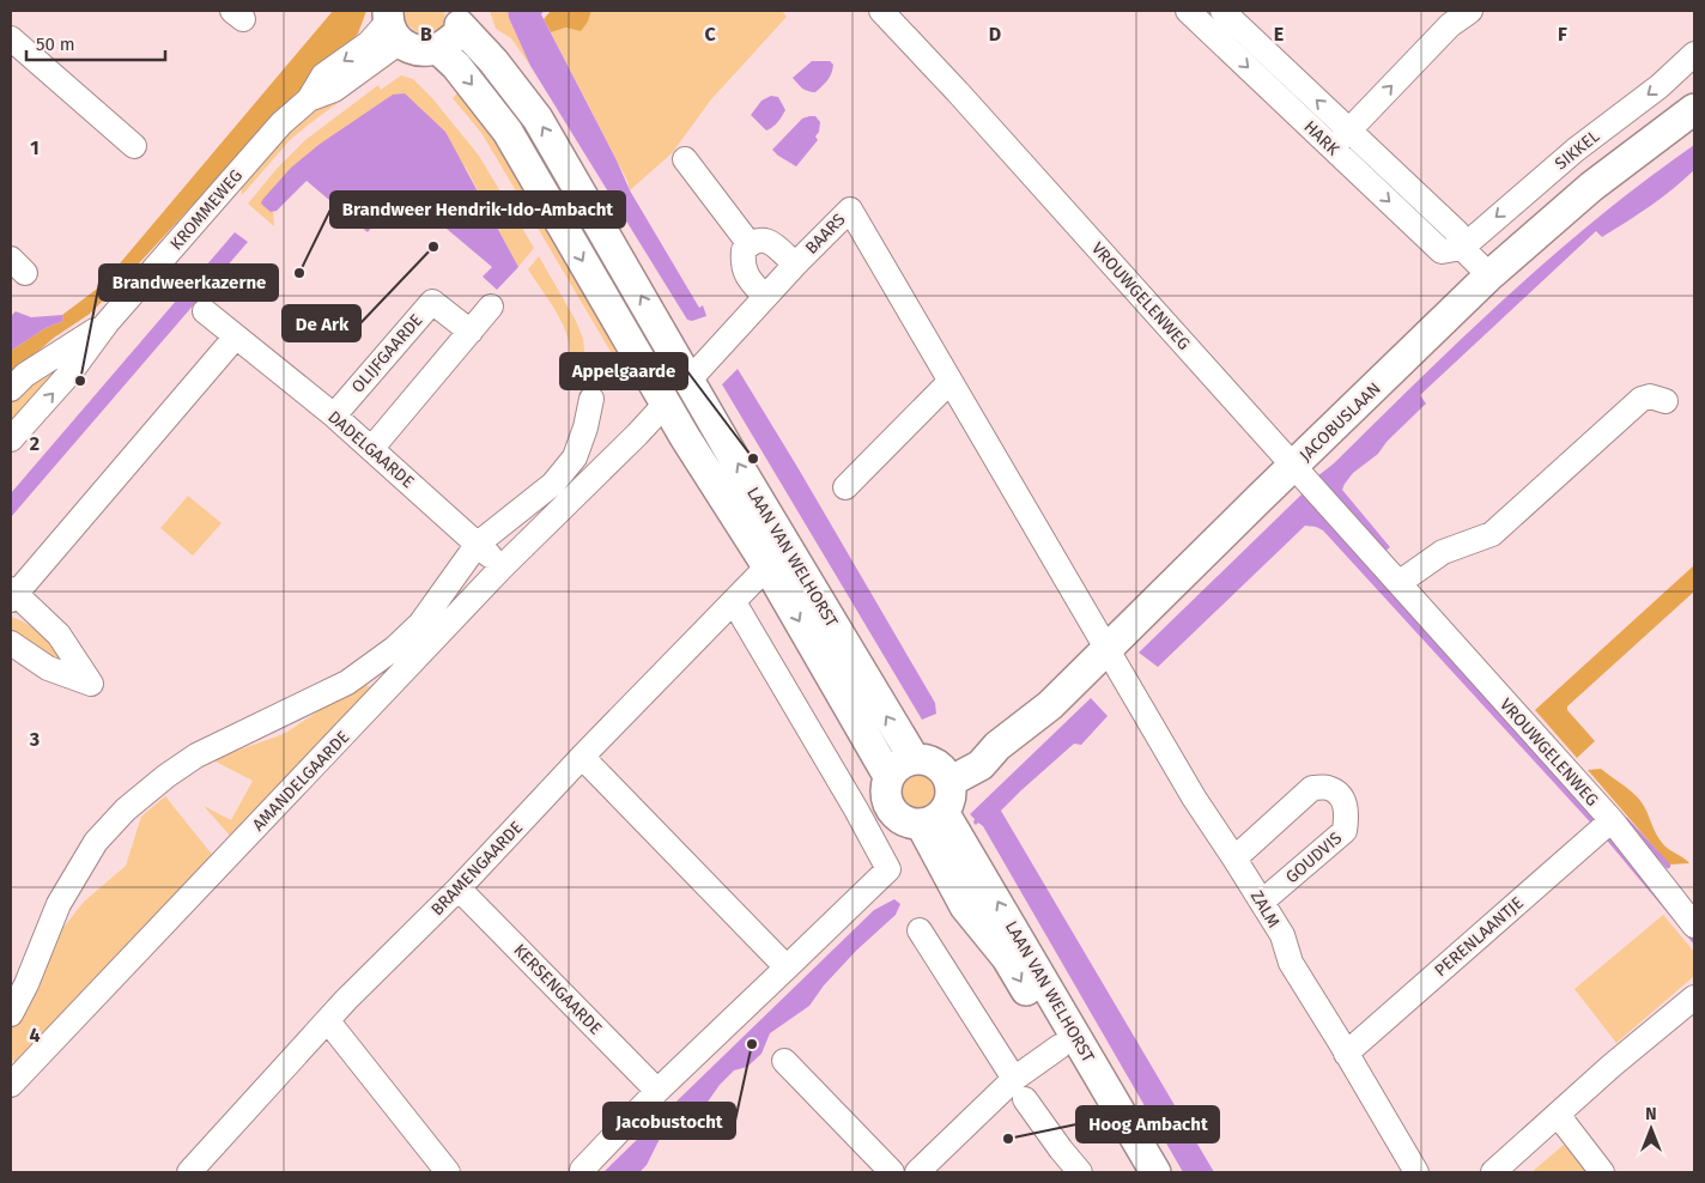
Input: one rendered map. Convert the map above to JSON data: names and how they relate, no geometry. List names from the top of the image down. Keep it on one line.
{"streets":{"main road":["JACOBUSLAAN","LAAN VAN WELHORST"],"street":["HARK","SIKKEL","KROMMEWEG","BAARS","VROUWGELENWEG","OLIJFGAARDE","DADELGAARDE","AMANDELGAARDE","GOUDVIS","BRAMENGAARDE","ZALM","PERENLAANTJE","KERSENGAARDE"]},"crossings":[["HARK","SIKKEL"],["HARK","JACOBUSLAAN"],["BAARS","JACOBUSLAAN"],["BAARS","LAAN VAN WELHORST"],["BAARS","ZALM"],["VROUWGELENWEG","JACOBUSLAAN"],["VROUWGELENWEG","PERENLAANTJE"],["OLIJFGAARDE","DADELGAARDE"],["JACOBUSLAAN","LAAN VAN WELHORST"],["JACOBUSLAAN","ZALM"],["DADELGAARDE","AMANDELGAARDE"],["LAAN VAN WELHORST","AMANDELGAARDE"],["LAAN VAN WELHORST","BRAMENGAARDE"],["GOUDVIS","ZALM"],["BRAMENGAARDE","KERSENGAARDE"],["ZALM","PERENLAANTJE"]],"places":["De Ark","Brandweer Hendrik-Ido-Ambacht","Brandweerkazerne","Appelgaarde","Jacobustocht","Hoog Ambacht"],"scale_bar":"50 m","north":"top","grid":{"columns":["B","C","D","E","F"],"rows":["1","2","3","4"]}}
